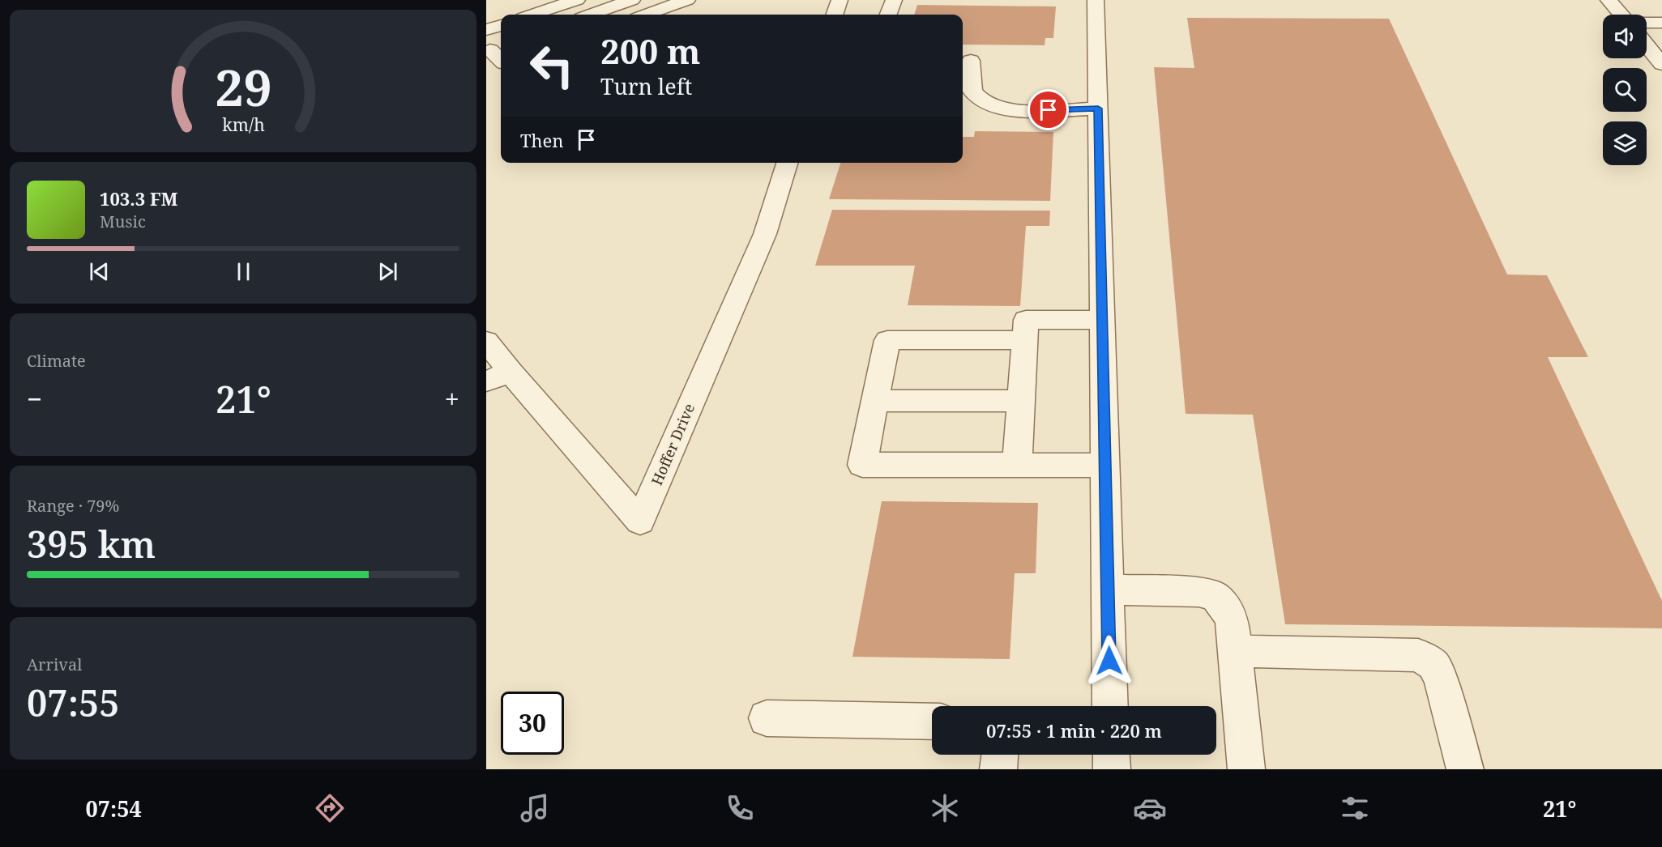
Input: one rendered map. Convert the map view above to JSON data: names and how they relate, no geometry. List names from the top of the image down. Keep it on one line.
{"streets":{"street":["Hoffer Drive"]},"page":{"turn":["200 m","Turn left"],"then":"Then","song":["103.3 FM","Music"],"tile":["Climate",["Range · 79%","395 km"],["Arrival","07:55"]],"heat":["−","21°","+"],"limit":"30","trip":"07:55 · 1 min · 220 m","tabs":["07:54","21°"],"gauge":["29","km/h"]}}
